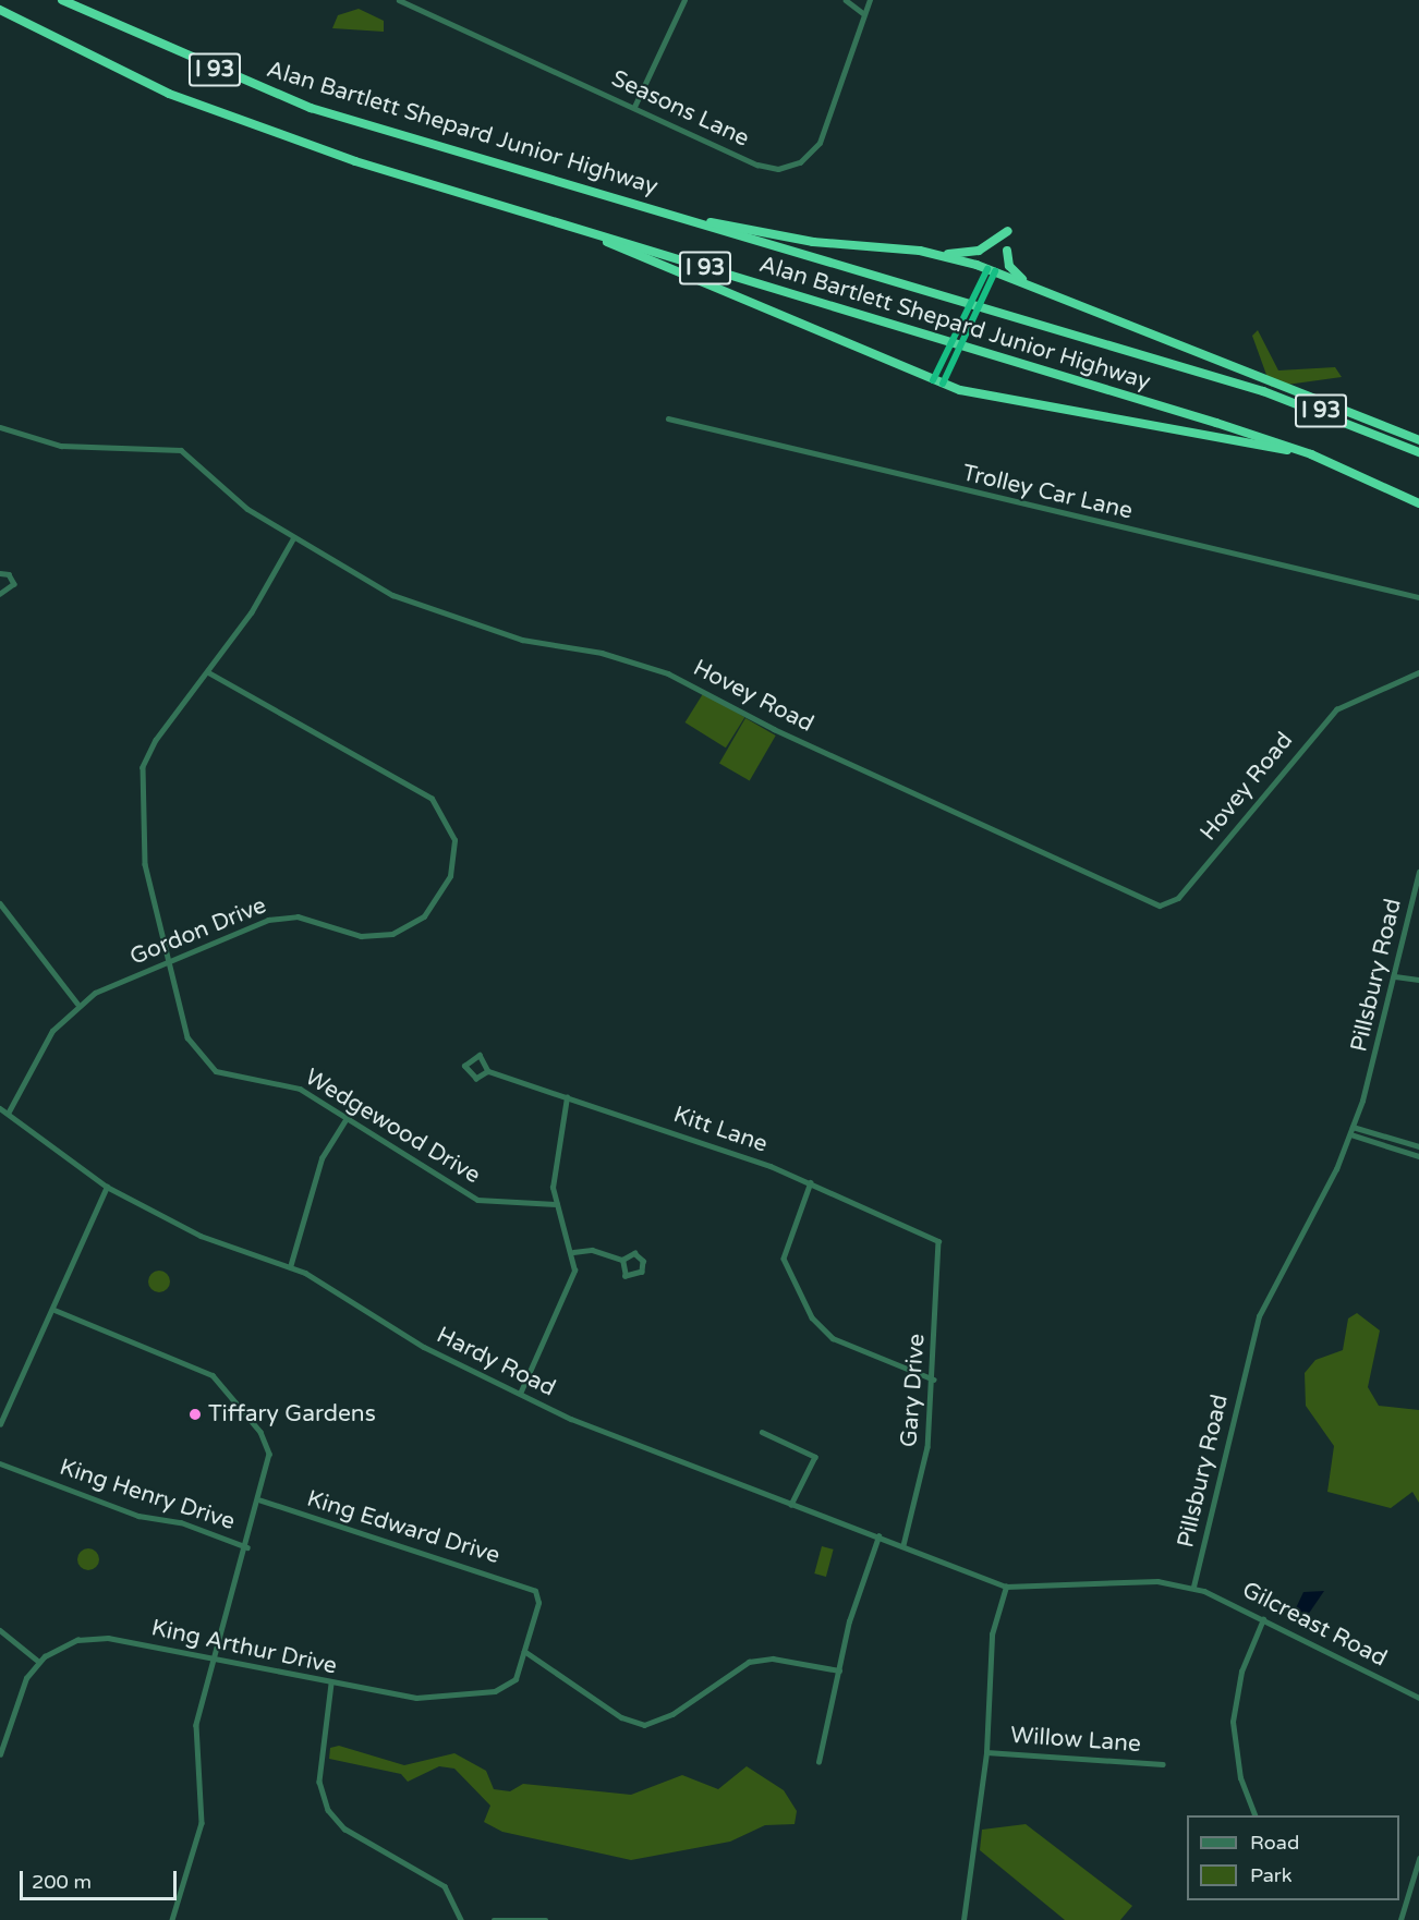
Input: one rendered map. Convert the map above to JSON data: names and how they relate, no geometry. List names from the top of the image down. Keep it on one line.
{"streets":{"highway":["I 93","Alan Bartlett Shepard Junior Highway"],"street":["Seasons Lane","Trolley Car Lane","Hovey Road","Gordon Drive","Pillsbury Road","Wedgewood Drive","Kitt Lane","Hardy Road","Gary Drive","King Henry Drive","King Edward Drive","Gilcreast Road","King Arthur Drive","Willow Lane"]},"crossings":[["Hovey Road","Wedgewood Drive"],["Gordon Drive","Wedgewood Drive"],["Gordon Drive","Hardy Road"],["Pillsbury Road","Gilcreast Road"],["Kitt Lane","Gary Drive"],["Hardy Road","Gary Drive"],["King Edward Drive","King Arthur Drive"]],"places":["Tiffary Gardens"],"legend":["Road","Park"],"scale_bar":"200 m"}
